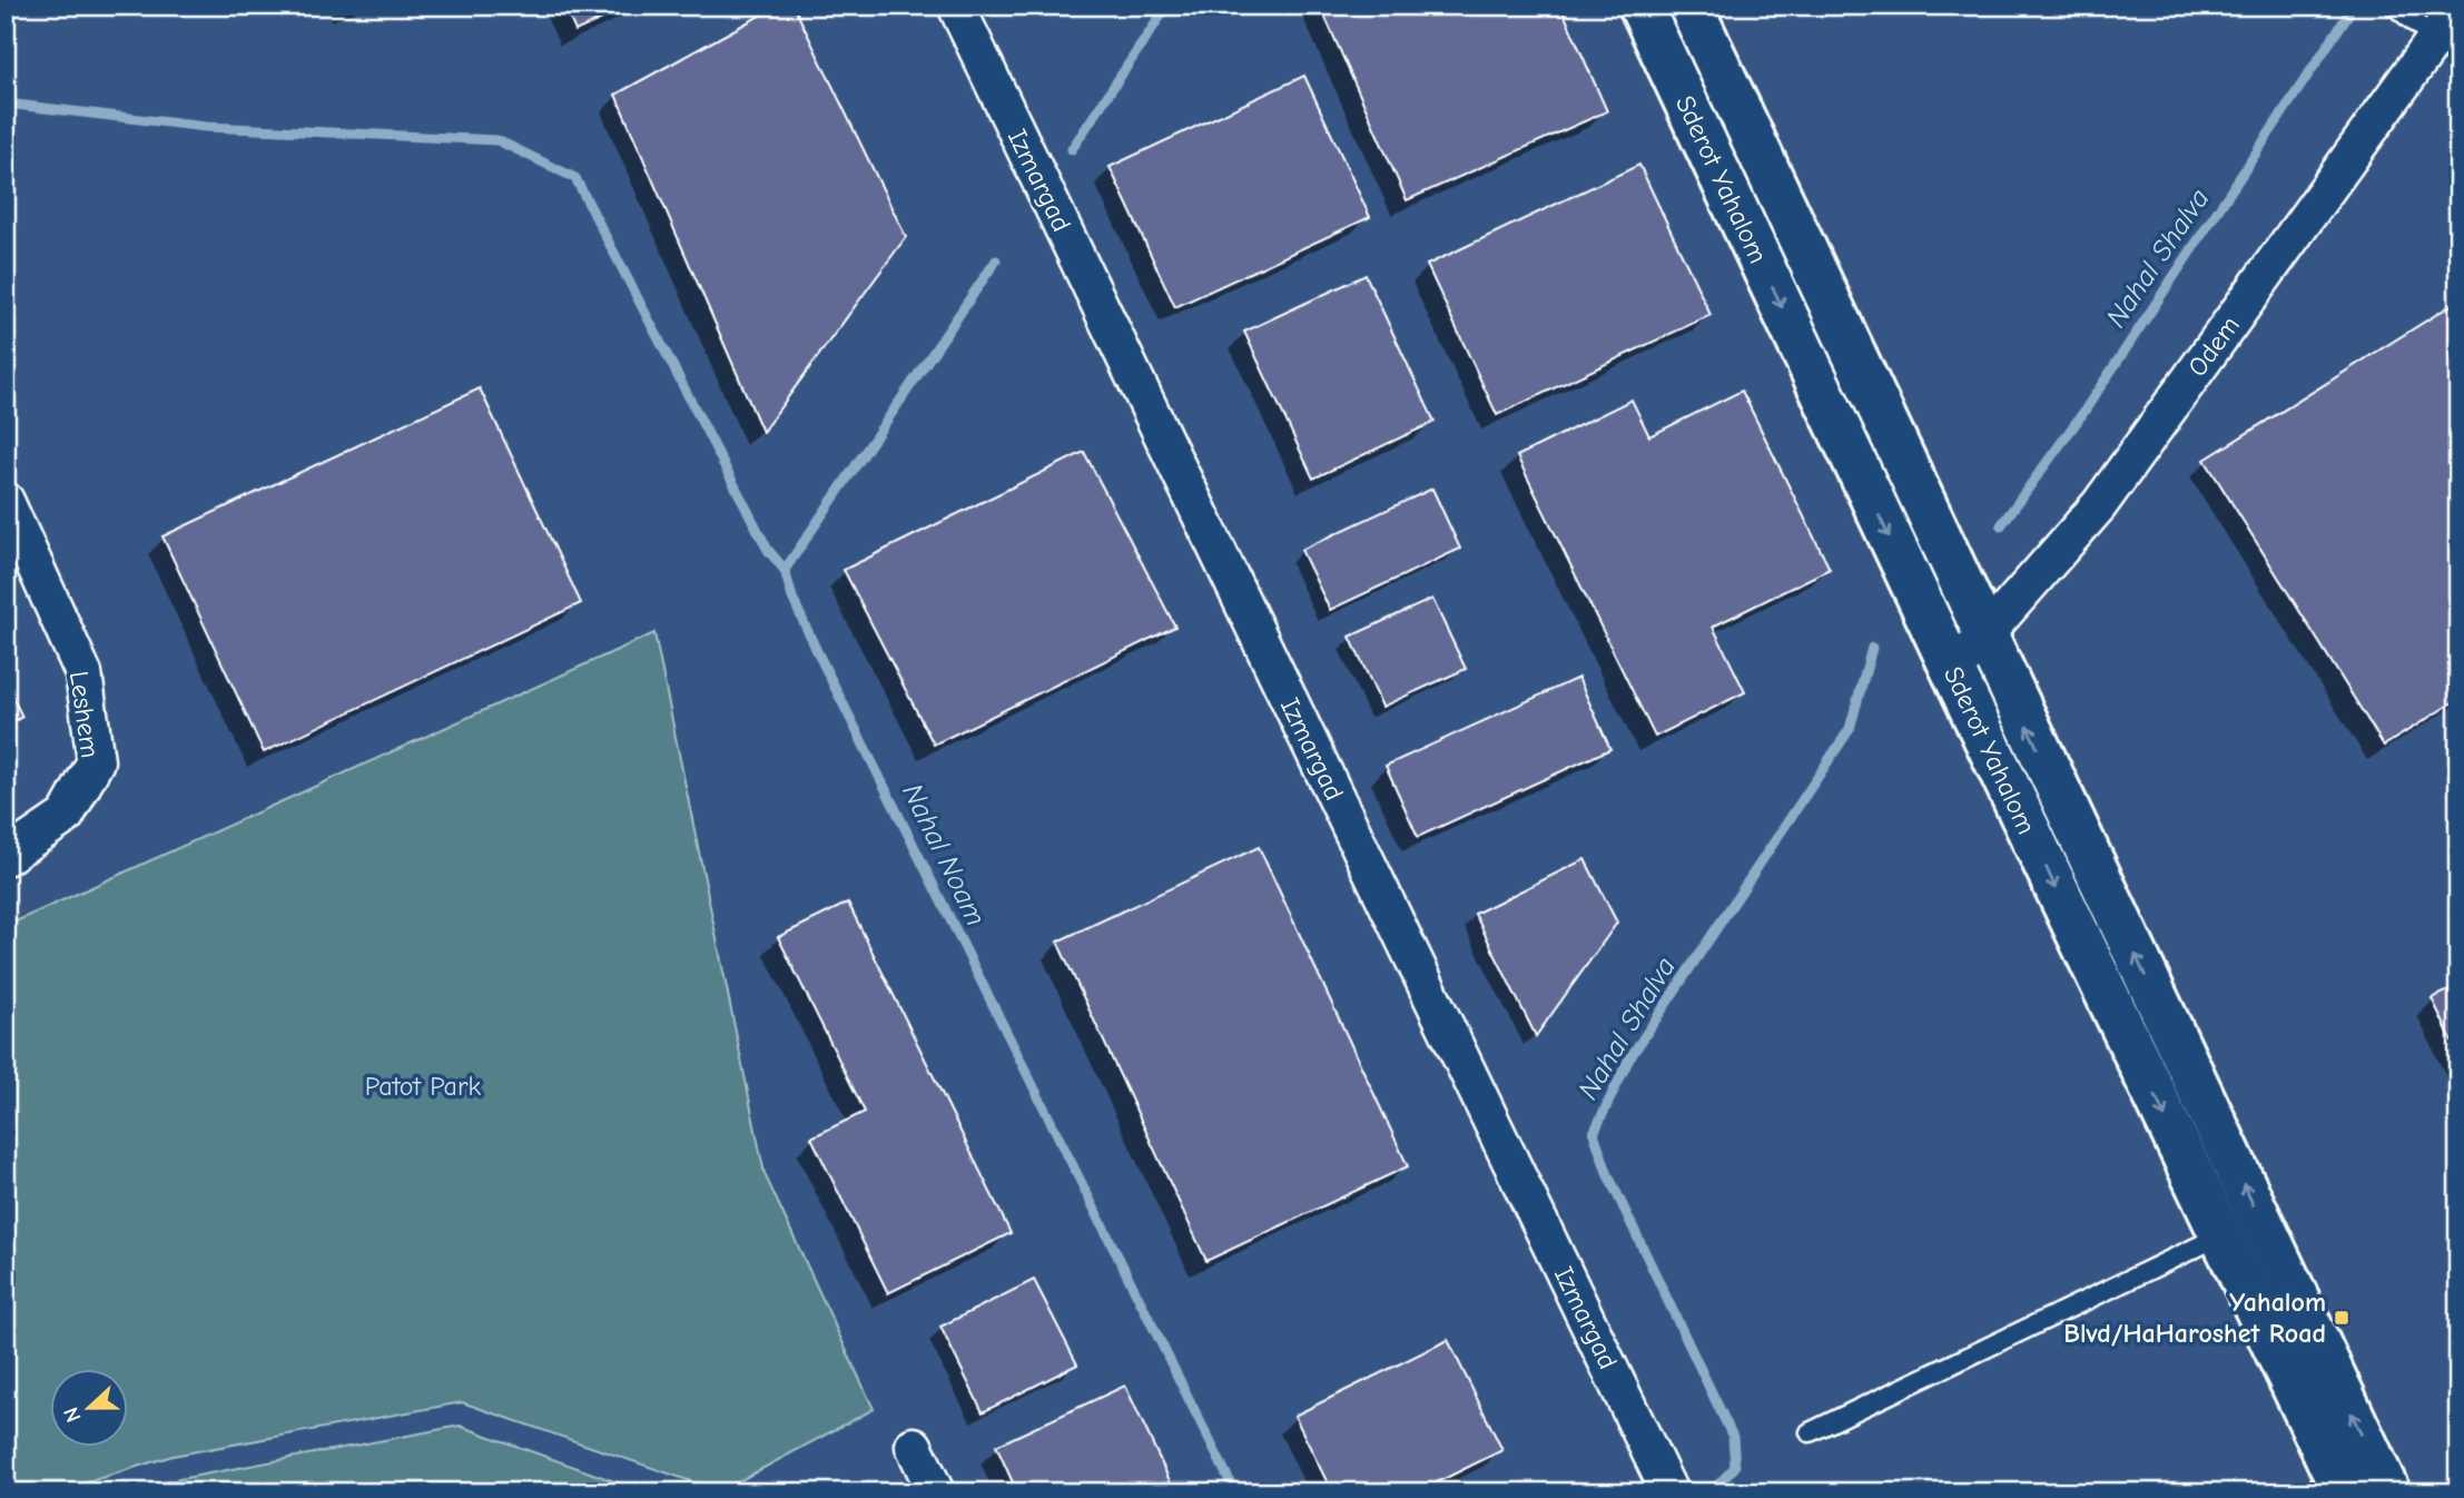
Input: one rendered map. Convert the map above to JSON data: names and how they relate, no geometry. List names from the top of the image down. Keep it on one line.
{"streets":{"street":["Sderot Yahalom","Izmargad","Odem","Leshem"]},"crossings":[["Sderot Yahalom","Odem"]],"water":["Nahal Shalva","Nahal Noam"],"parks":["Patot Park"],"places":{"transit":["Yahalom Blvd/HaHaroshet Road"]},"north":"left"}
